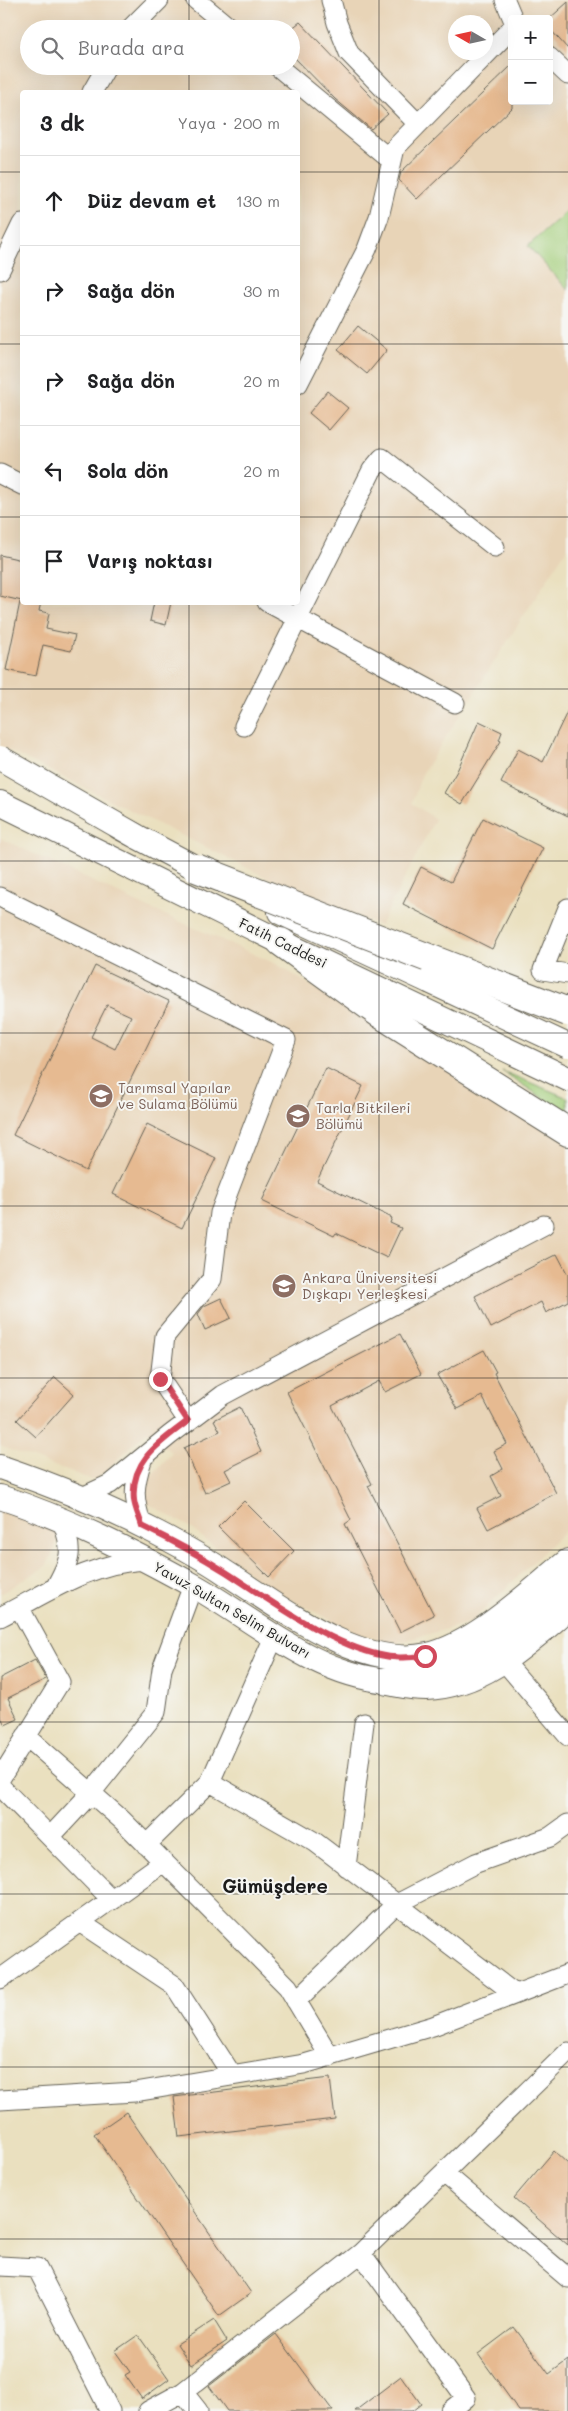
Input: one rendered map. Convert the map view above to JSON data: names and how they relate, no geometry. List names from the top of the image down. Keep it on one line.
{"streets":{"main road":["Fatih Caddesi","Yavuz Sultan Selim Bulvarı"]},"districts":["Gümüşdere"],"places":{"school or university":["Tarımsal Yapılar ve Sulama Bölümü","Tarla Bitkileri Bölümü","Ankara Üniversitesi Dışkapı Yerleşkesi"]},"north":"left","page":{"map_buttons":["+","−"],"search":"Burada ara","heading":["3 dk","Yaya · 200 m"],"list":[["Düz devam et","130 m"],["Sağa dön","30 m"],["Sağa dön","20 m"],["Sola dön","20 m"],"Varış noktası"]}}
